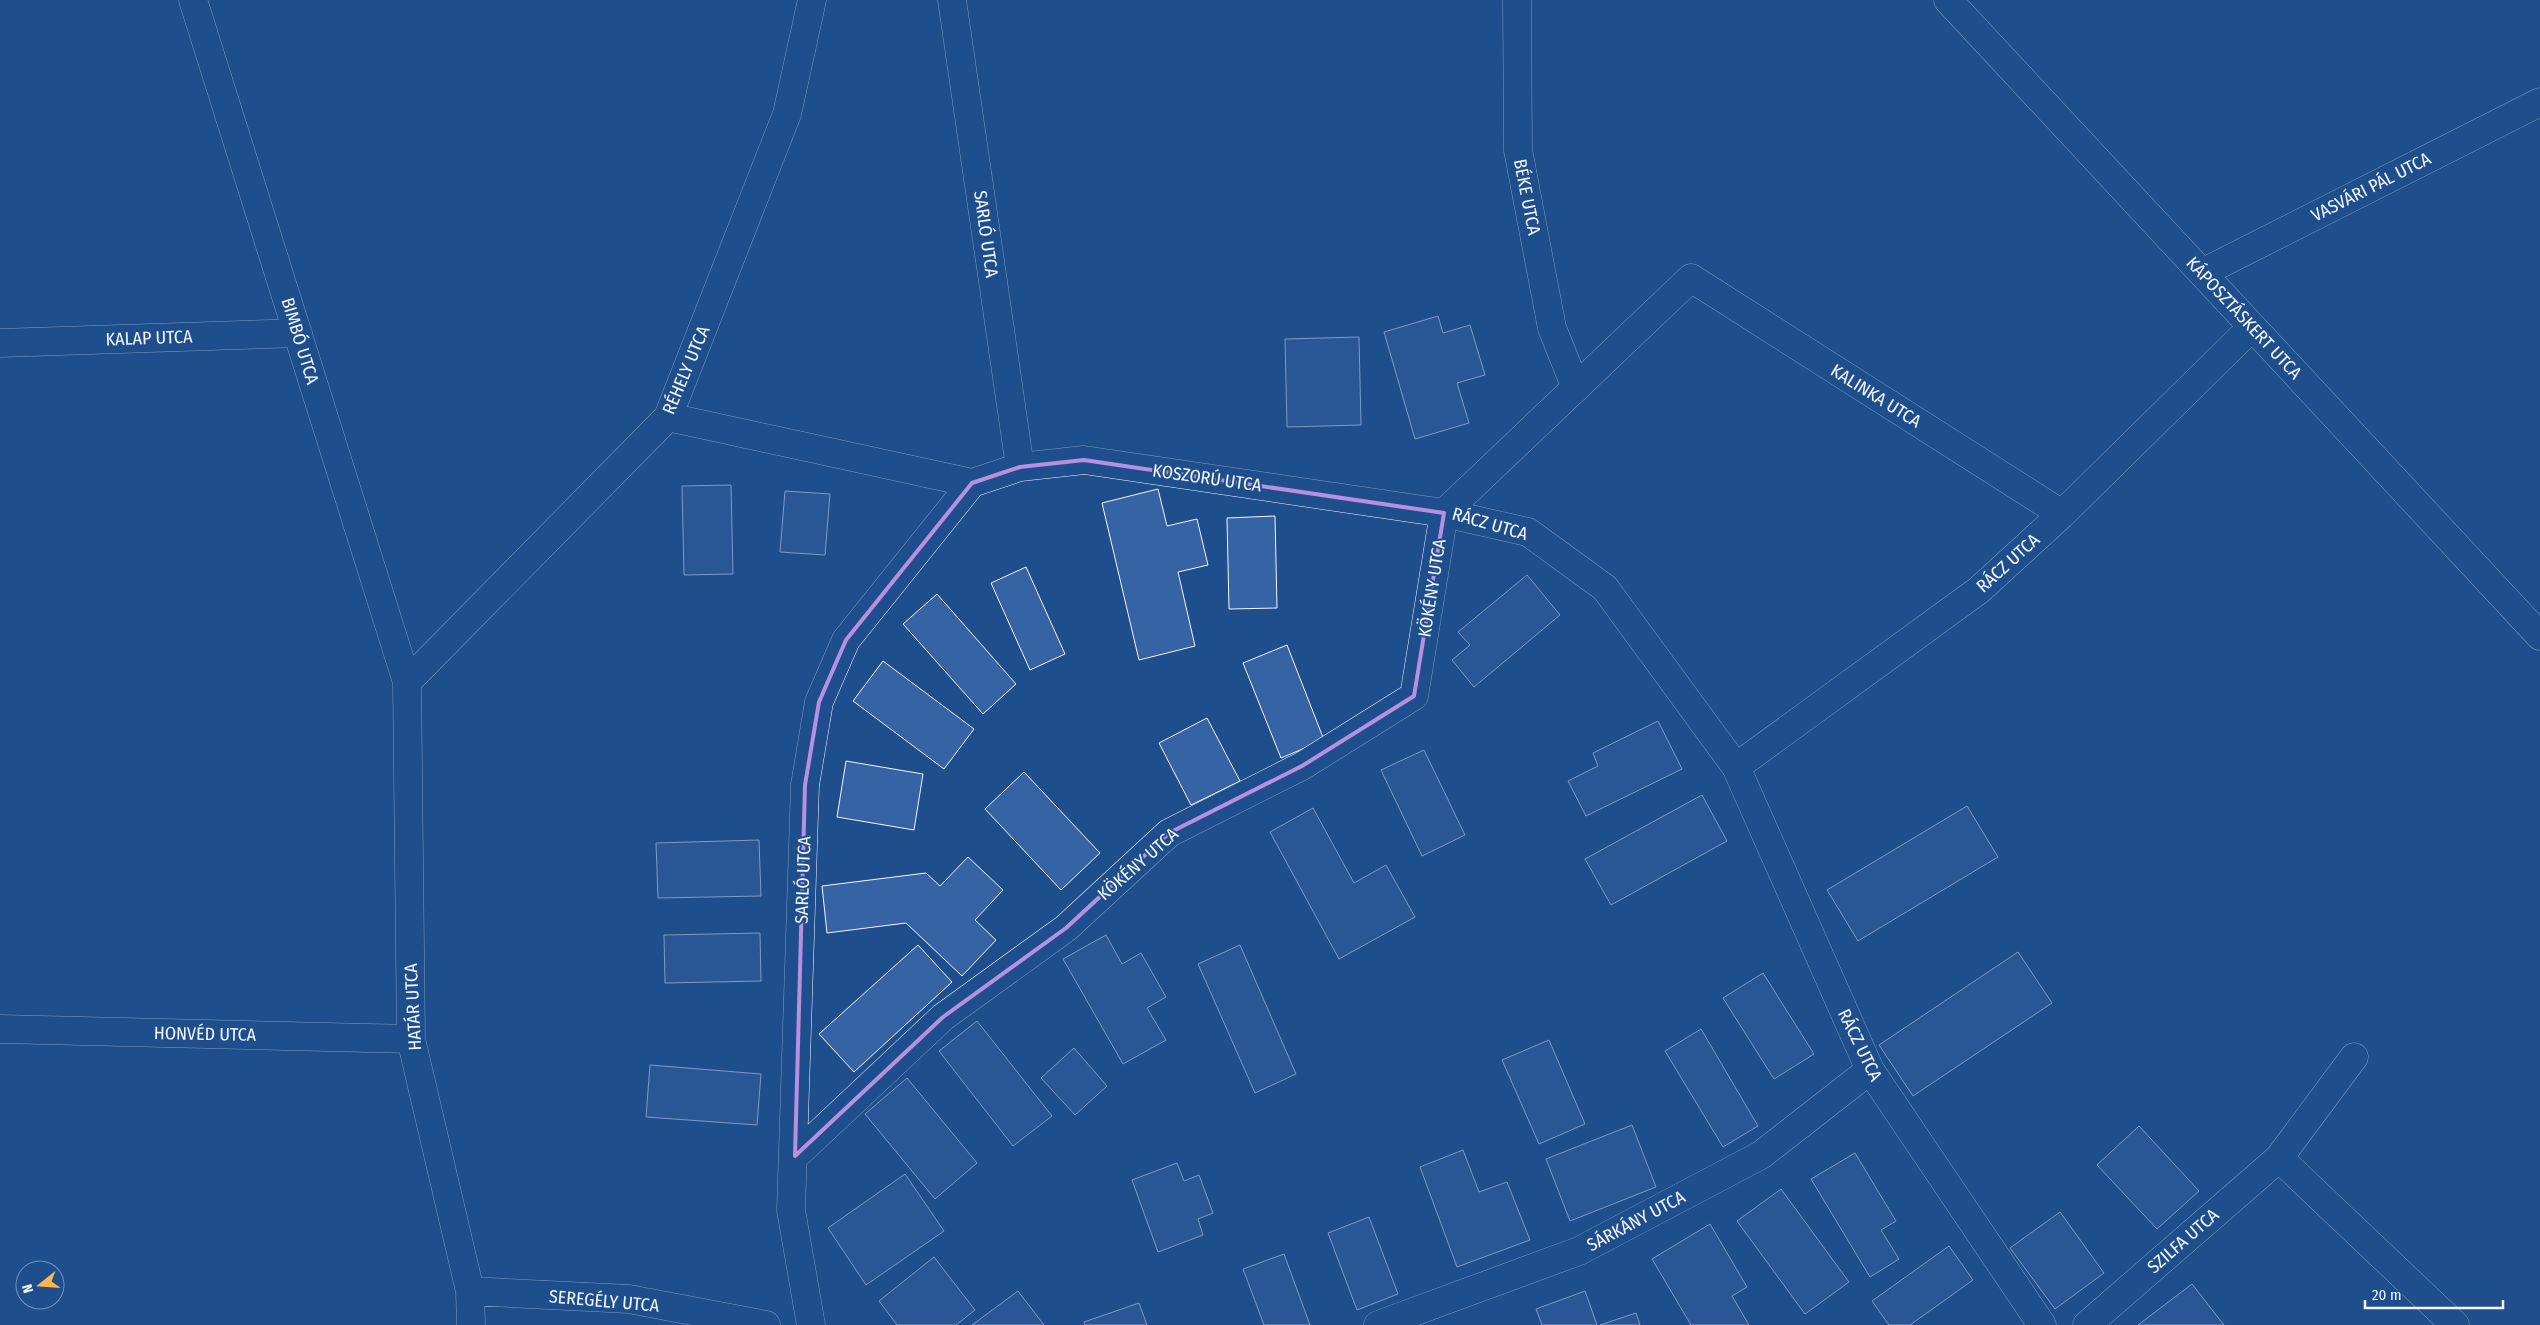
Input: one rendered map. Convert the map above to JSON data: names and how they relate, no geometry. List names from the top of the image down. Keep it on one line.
{"streets":{"street":["VASVÁRI PÁL UTCA","BÉKE UTCA","SARLÓ UTCA","KÁPOSZTÁSKERT UTCA","KALAP UTCA","BIMBÓ UTCA","RÉHELY UTCA","KALINKA UTCA","KOSZORÚ UTCA","RÁCZ UTCA","KÖKÉNY UTCA","HATÁR UTCA","HONVÉD UTCA","SÁRKÁNY UTCA","SZILFA UTCA","SEREGÉLY UTCA"]},"crossings":[["VASVÁRI PÁL UTCA","KÁPOSZTÁSKERT UTCA"],["BÉKE UTCA","RÁCZ UTCA"],["SARLÓ UTCA","KOSZORÚ UTCA"],["SARLÓ UTCA","KÖKÉNY UTCA"],["KÁPOSZTÁSKERT UTCA","RÁCZ UTCA"],["KALAP UTCA","BIMBÓ UTCA"],["BIMBÓ UTCA","RÉHELY UTCA"],["BIMBÓ UTCA","HATÁR UTCA"],["RÉHELY UTCA","HATÁR UTCA"],["KALINKA UTCA","RÁCZ UTCA"],["KOSZORÚ UTCA","RÁCZ UTCA"],["KOSZORÚ UTCA","KÖKÉNY UTCA"],["RÁCZ UTCA","KÖKÉNY UTCA"],["RÁCZ UTCA","SÁRKÁNY UTCA"],["HATÁR UTCA","HONVÉD UTCA"],["HATÁR UTCA","SEREGÉLY UTCA"]],"scale_bar":"20 m","north":"left"}
